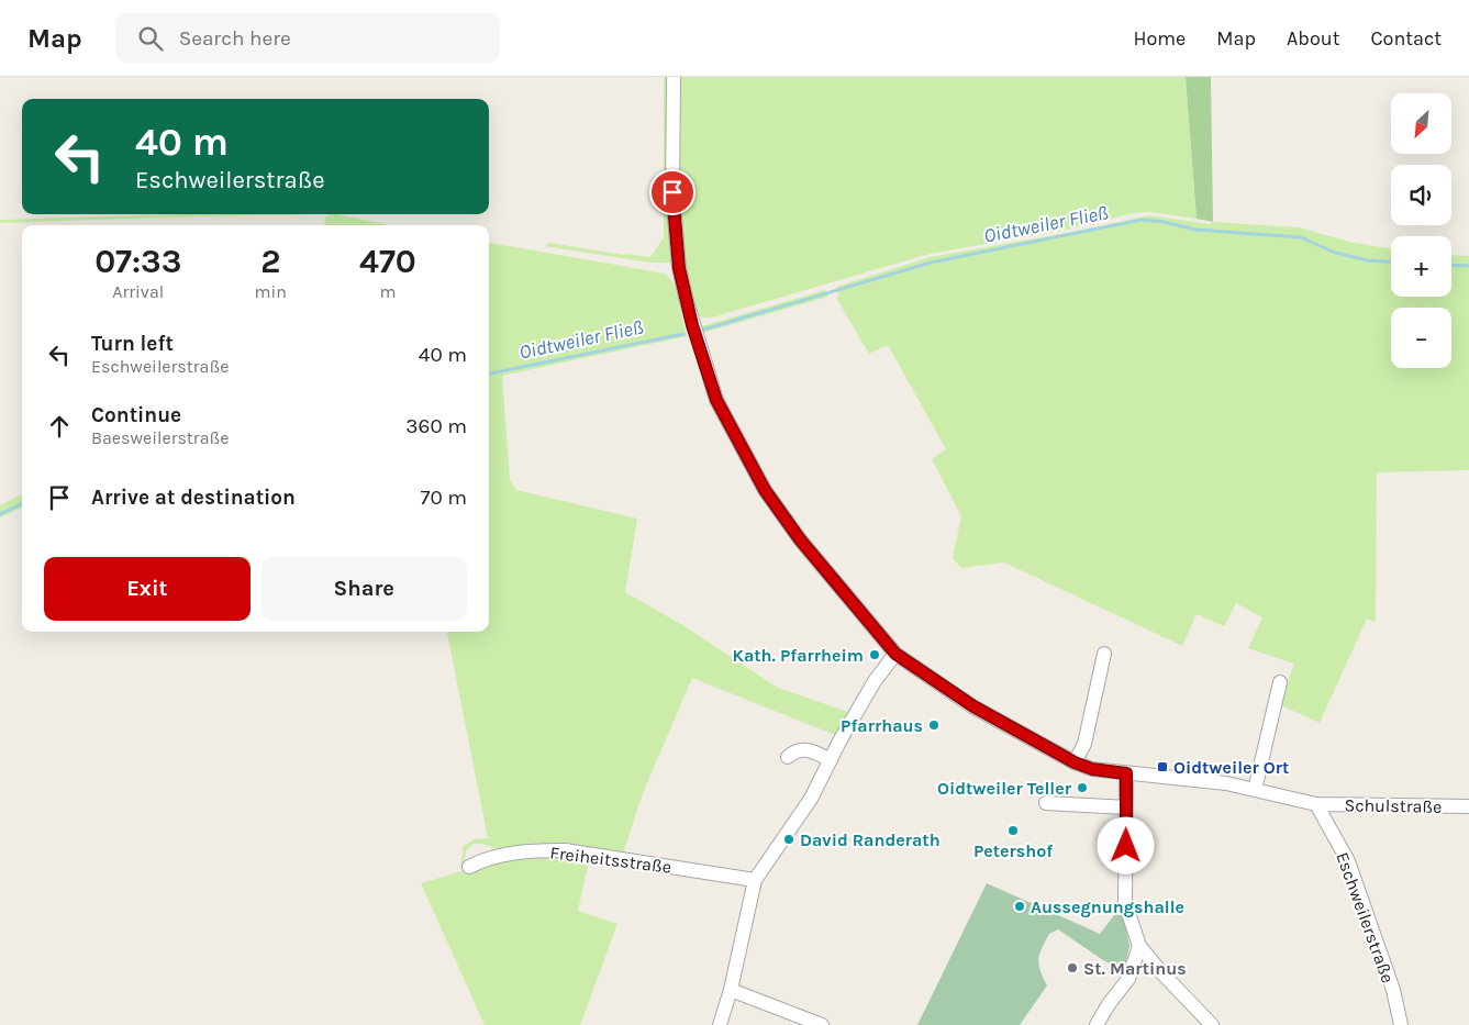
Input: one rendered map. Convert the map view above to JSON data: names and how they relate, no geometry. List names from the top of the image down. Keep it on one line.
{"streets":{"street":["Schulstraße","Freiheitsstraße","Eschweilerstraße"]},"crossings":[["Schulstraße","Eschweilerstraße"]],"water":["Oidtweiler Fließ"],"places":{"other":["Kath. Pfarrheim","Pfarrhaus","Oidtweiler Teller","Petershof","David Randerath","Aussegnungshalle","St. Martinus"],"transit":["Oidtweiler Ort"]},"north":"bottom left","page":{"header":"Map","search":"Search here","nav":["Home","Map","About","Contact"],"map_buttons":["+","−"],"turn":["40 m","Eschweilerstraße"],"eta":["07:33","Arrival","2","min","470","m"],"list":[{"name":"Turn left","note":"Eschweilerstraße","value":"40 m"},{"name":"Continue","note":"Baesweilerstraße","value":"360 m"},{"name":"Arrive at destination","value":"70 m"}],"buttons":["Exit","Share"]}}
